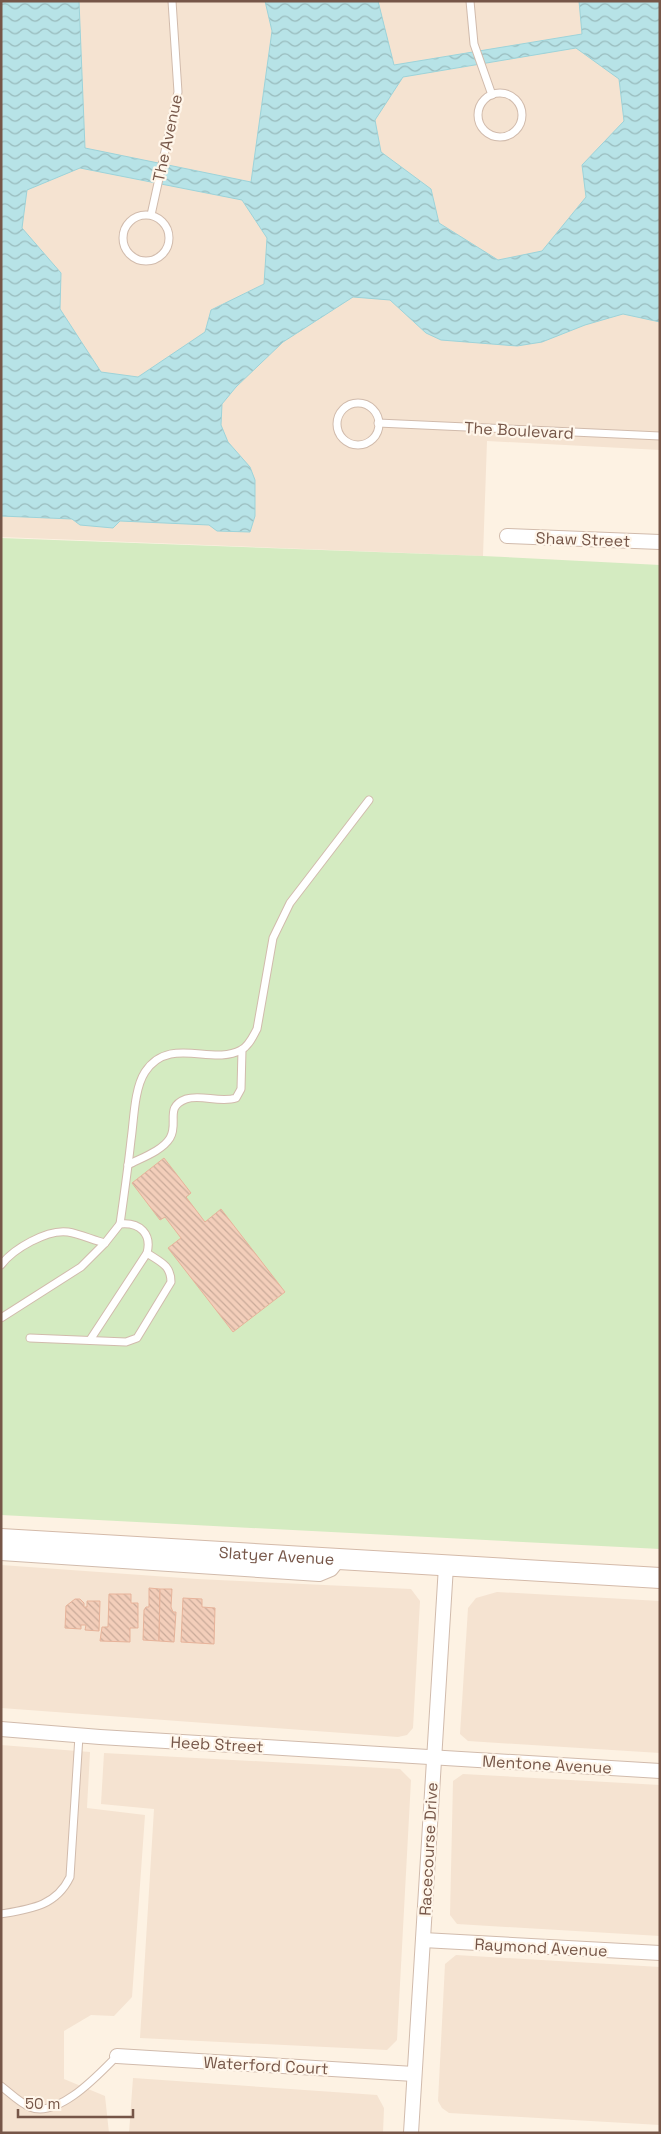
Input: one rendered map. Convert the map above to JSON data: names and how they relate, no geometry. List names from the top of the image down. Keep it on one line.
{"streets":{"main road":["Slatyer Avenue"],"street":["Shaw Street","Heeb Street","Mentone Avenue","Racecourse Drive","Raymond Avenue","Waterford Court"],"lane":["The Avenue","The Boulevard"]},"crossings":[["Slatyer Avenue","Racecourse Drive"],["Heeb Street","Mentone Avenue"],["Heeb Street","Racecourse Drive"],["Mentone Avenue","Racecourse Drive"],["Racecourse Drive","Raymond Avenue"],["Racecourse Drive","Waterford Court"]],"scale_bar":"50 m"}
